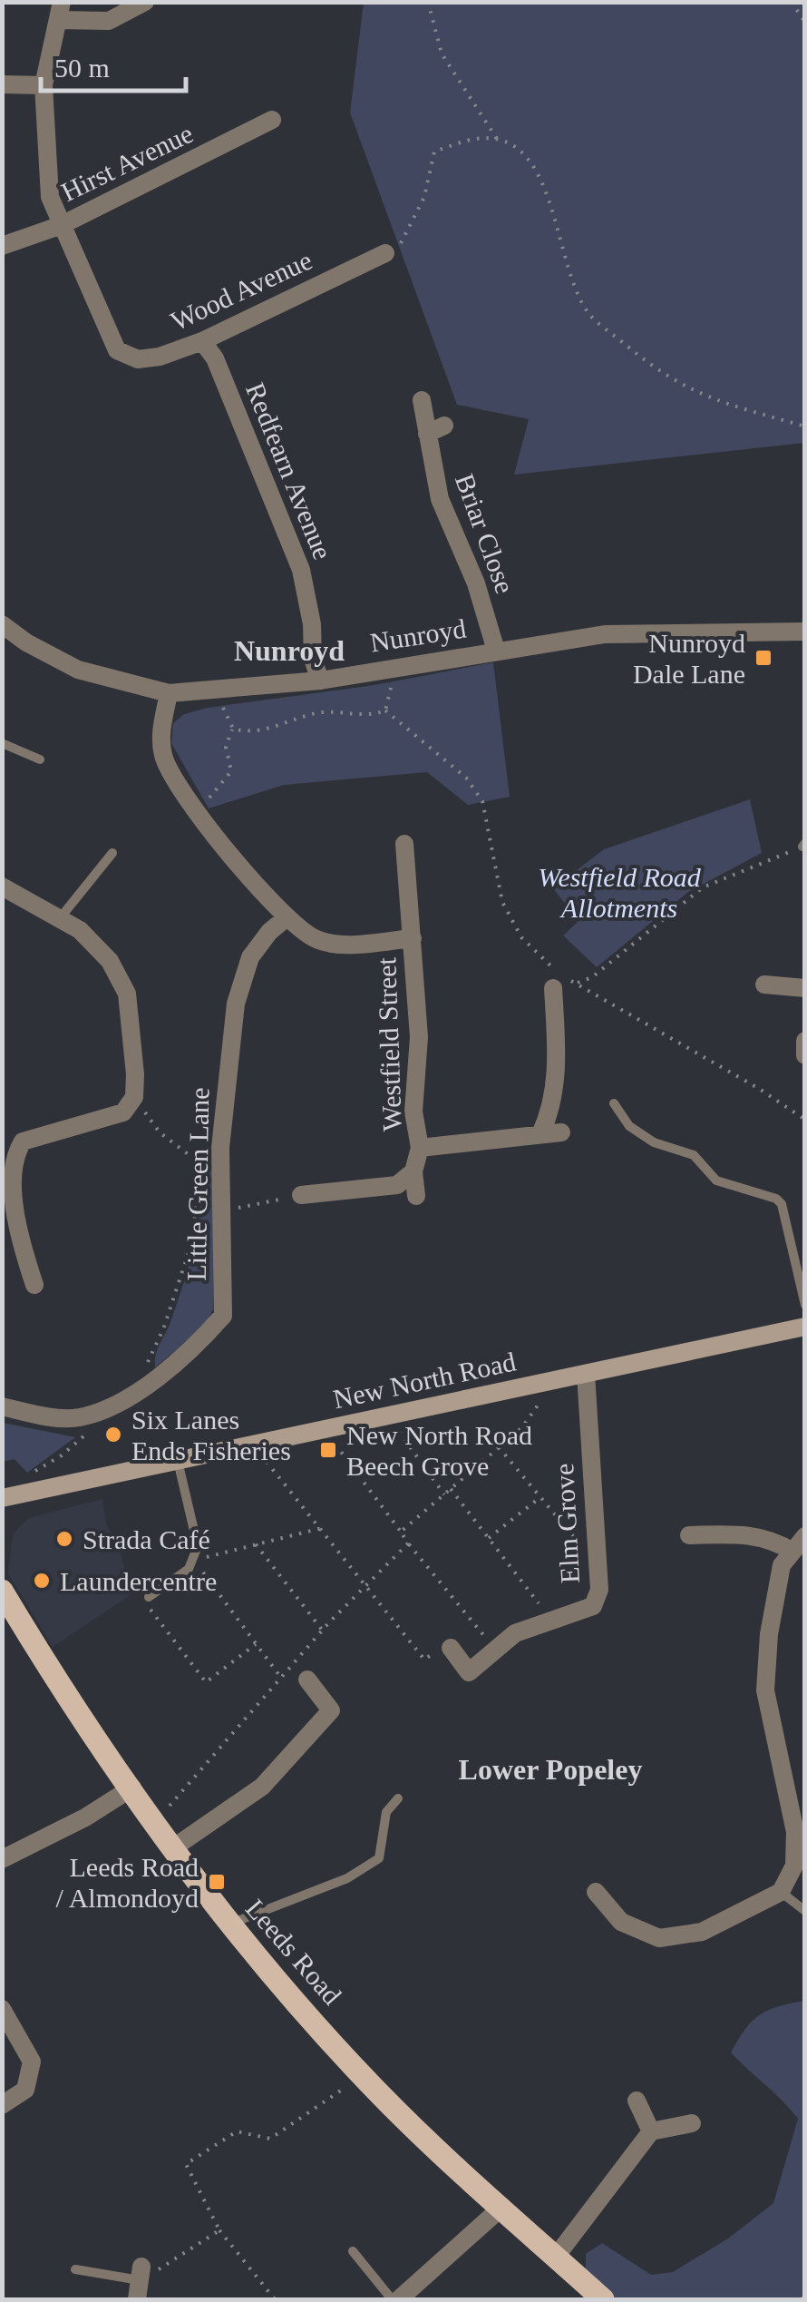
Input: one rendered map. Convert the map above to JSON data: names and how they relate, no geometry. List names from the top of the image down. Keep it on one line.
{"streets":{"main road":["New North Road","Leeds Road"],"street":["Hirst Avenue","Wood Avenue","Redfearn Avenue","Briar Close","Nunroyd","Westfield Street","Little Green Lane","Elm Grove"]},"crossings":[["Hirst Avenue","Wood Avenue"],["Wood Avenue","Redfearn Avenue"],["Redfearn Avenue","Nunroyd"],["Briar Close","Nunroyd"],["Westfield Street","Little Green Lane"],["New North Road","Elm Grove"]],"districts":["Nunroyd","Lower Popeley"],"parks":["Westfield Road Allotments"],"places":{"transit":["Nunroyd Dale Lane","New North Road Beech Grove","Leeds Road / Almondoyd"],"other":["Six Lanes Ends Fisheries","Strada Café","Laundercentre"]},"scale_bar":"50 m"}
